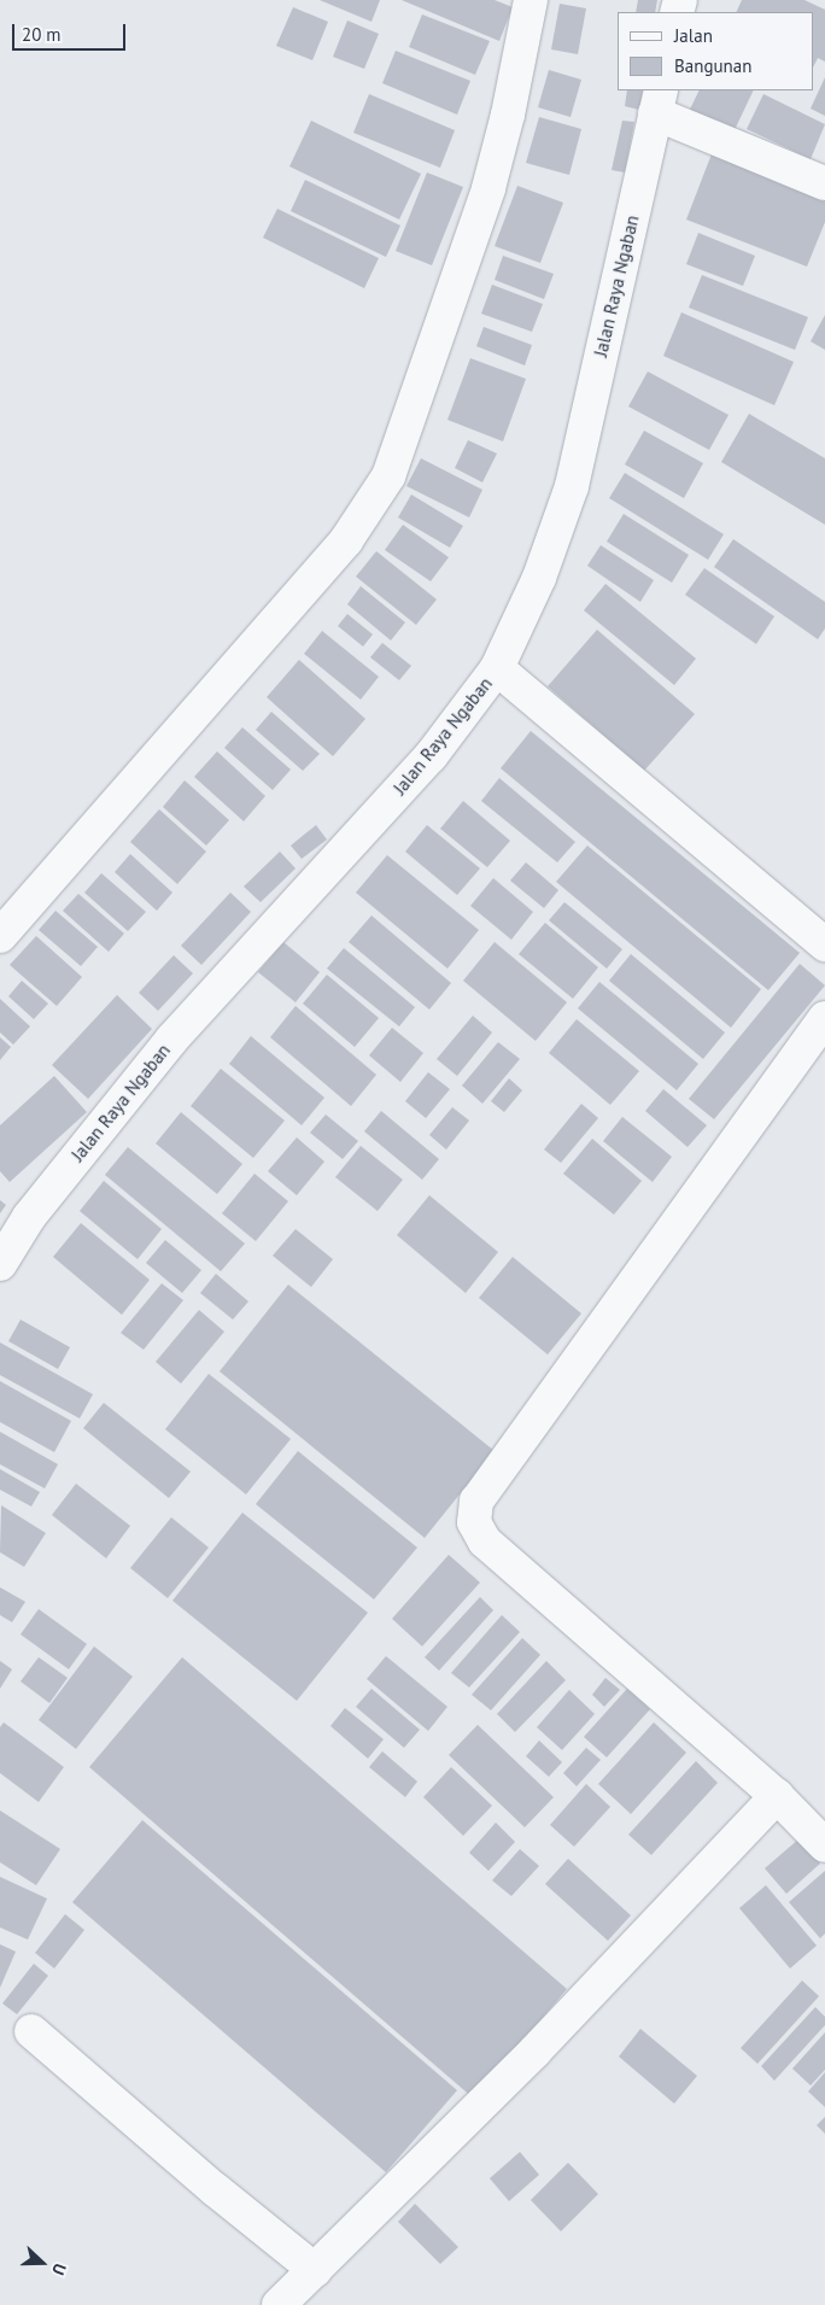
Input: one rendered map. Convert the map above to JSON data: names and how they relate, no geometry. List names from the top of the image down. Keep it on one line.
{"streets":{"street":["Jalan Raya Ngaban"]},"legend":["Jalan","Bangunan"],"scale_bar":"20 m","north":"right"}
